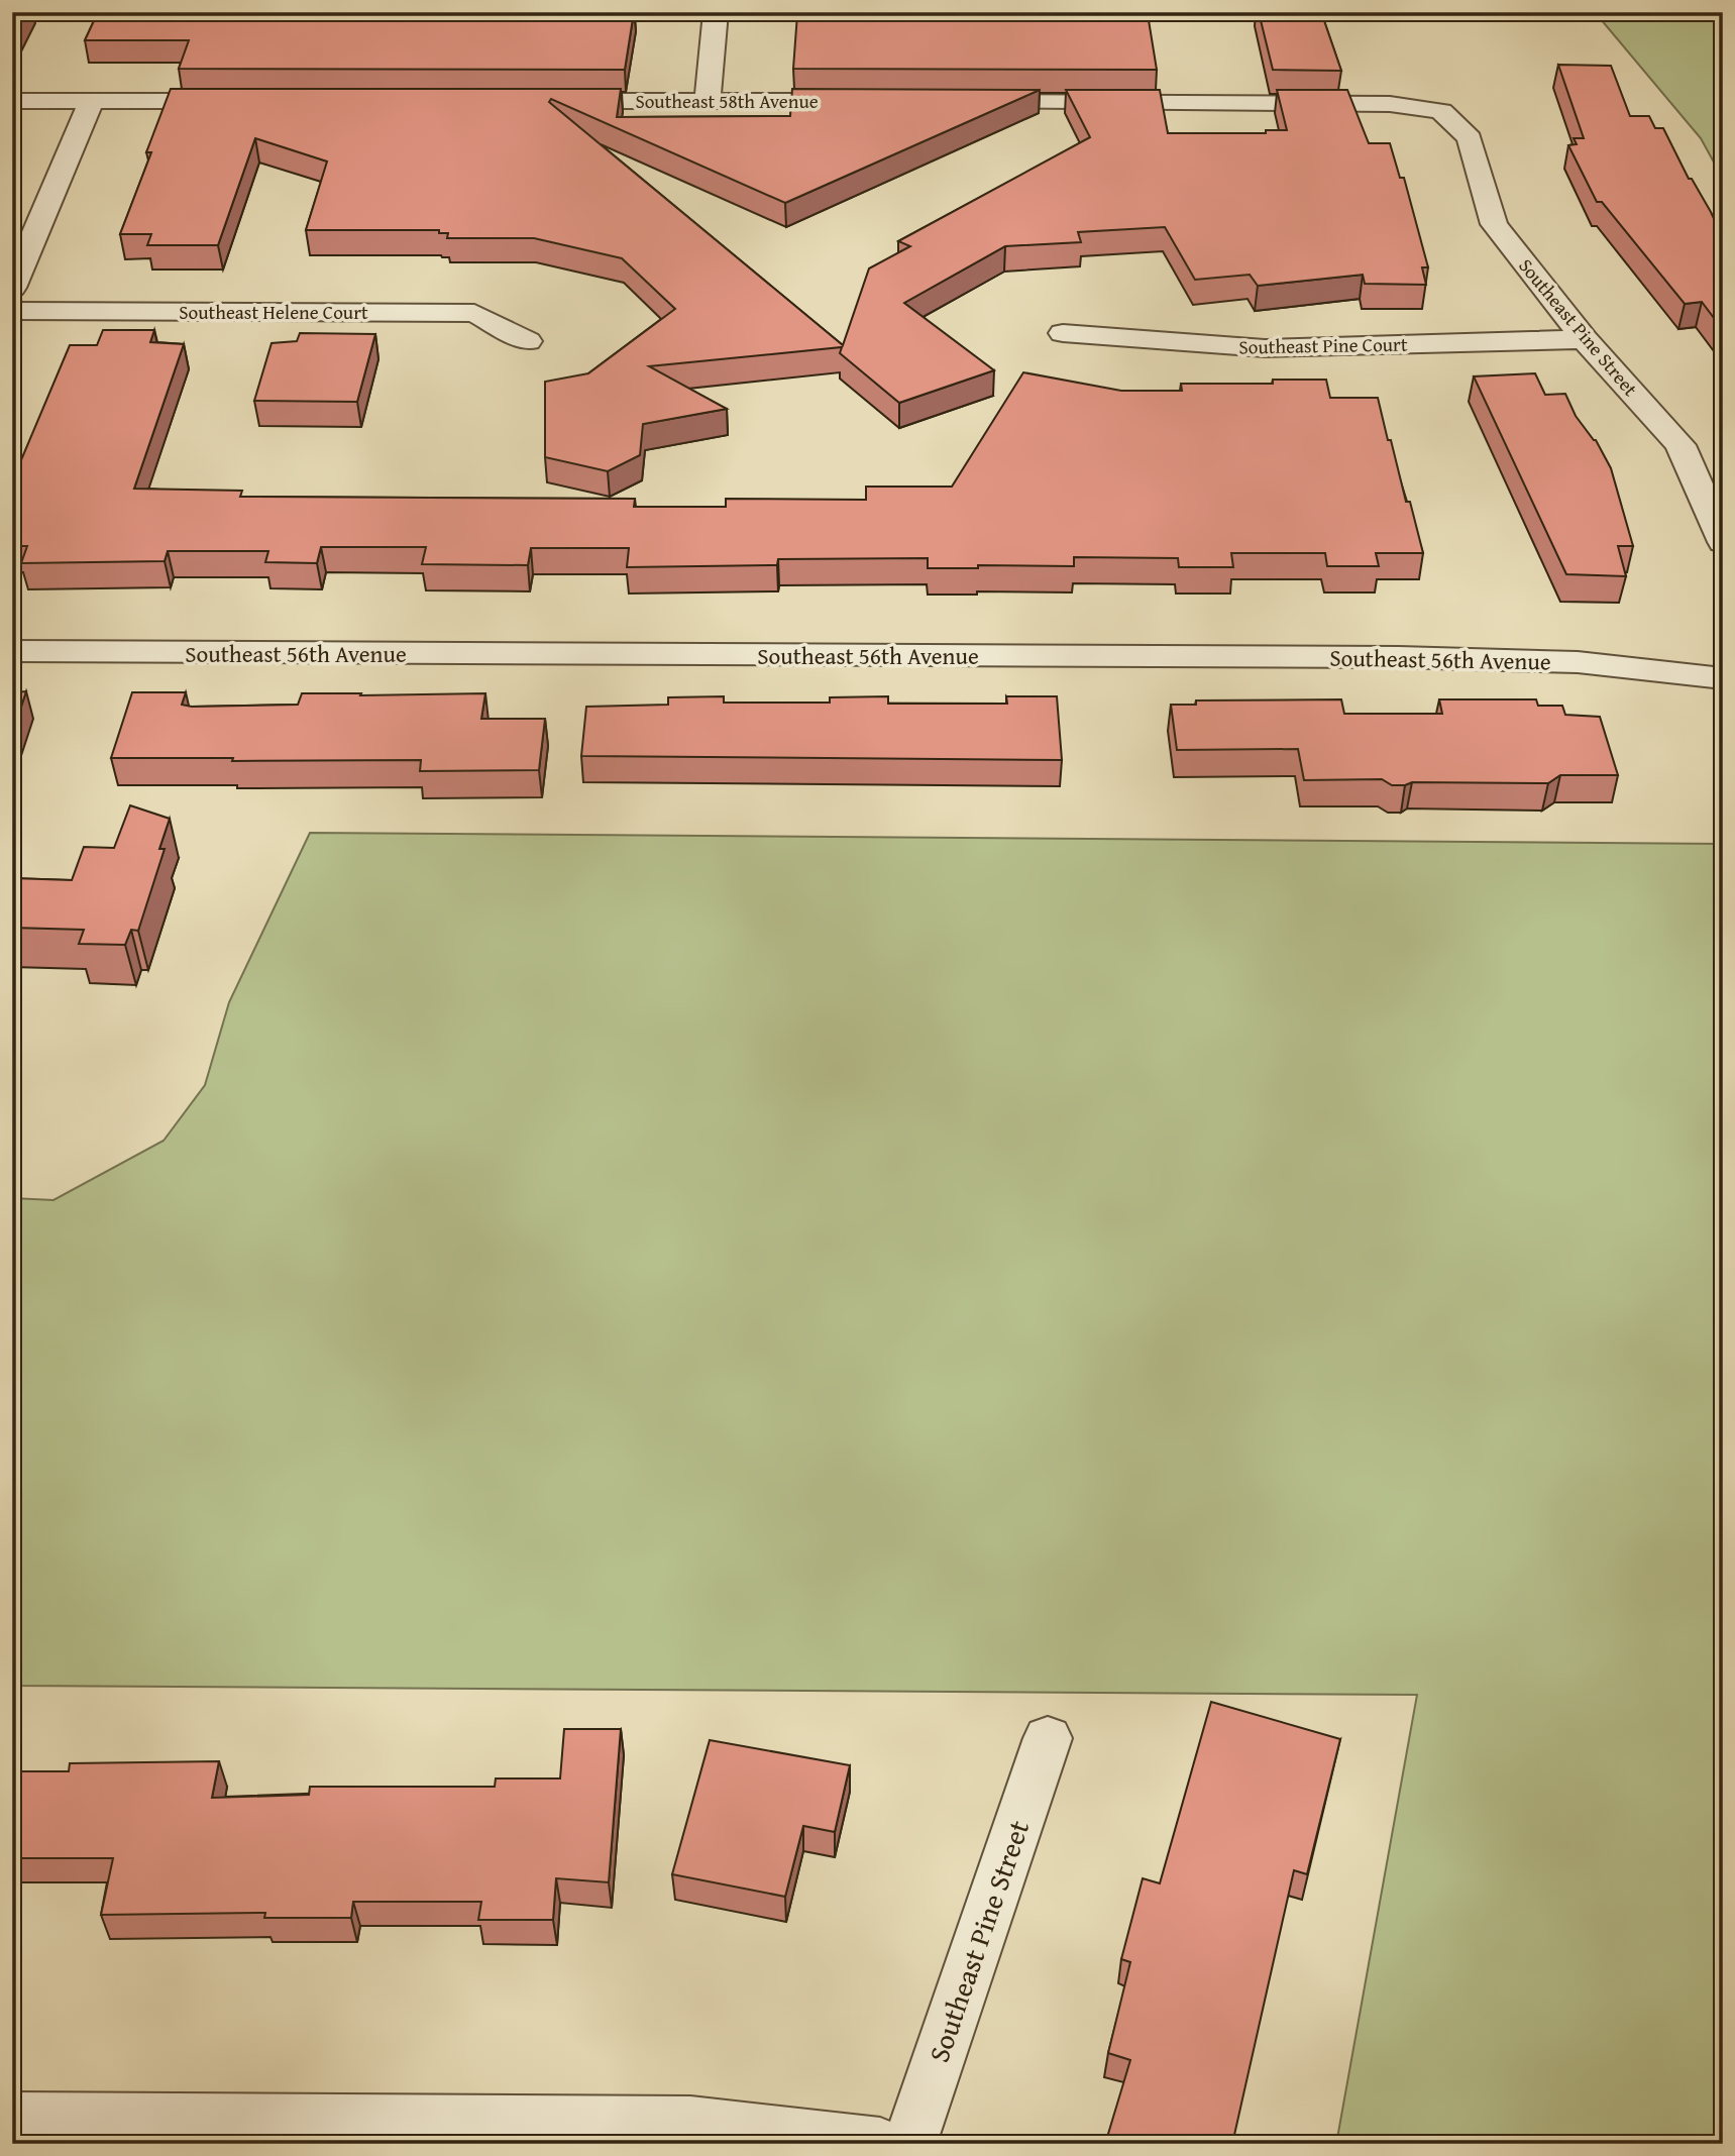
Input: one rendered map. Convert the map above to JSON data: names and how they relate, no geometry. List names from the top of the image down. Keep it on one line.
{"streets":{"street":["Southeast 58th Avenue","Southeast Helene Court","Southeast Pine Street","Southeast Pine Court","Southeast 56th Avenue"]},"crossings":[["Southeast Pine Street","Southeast Pine Court"]]}
